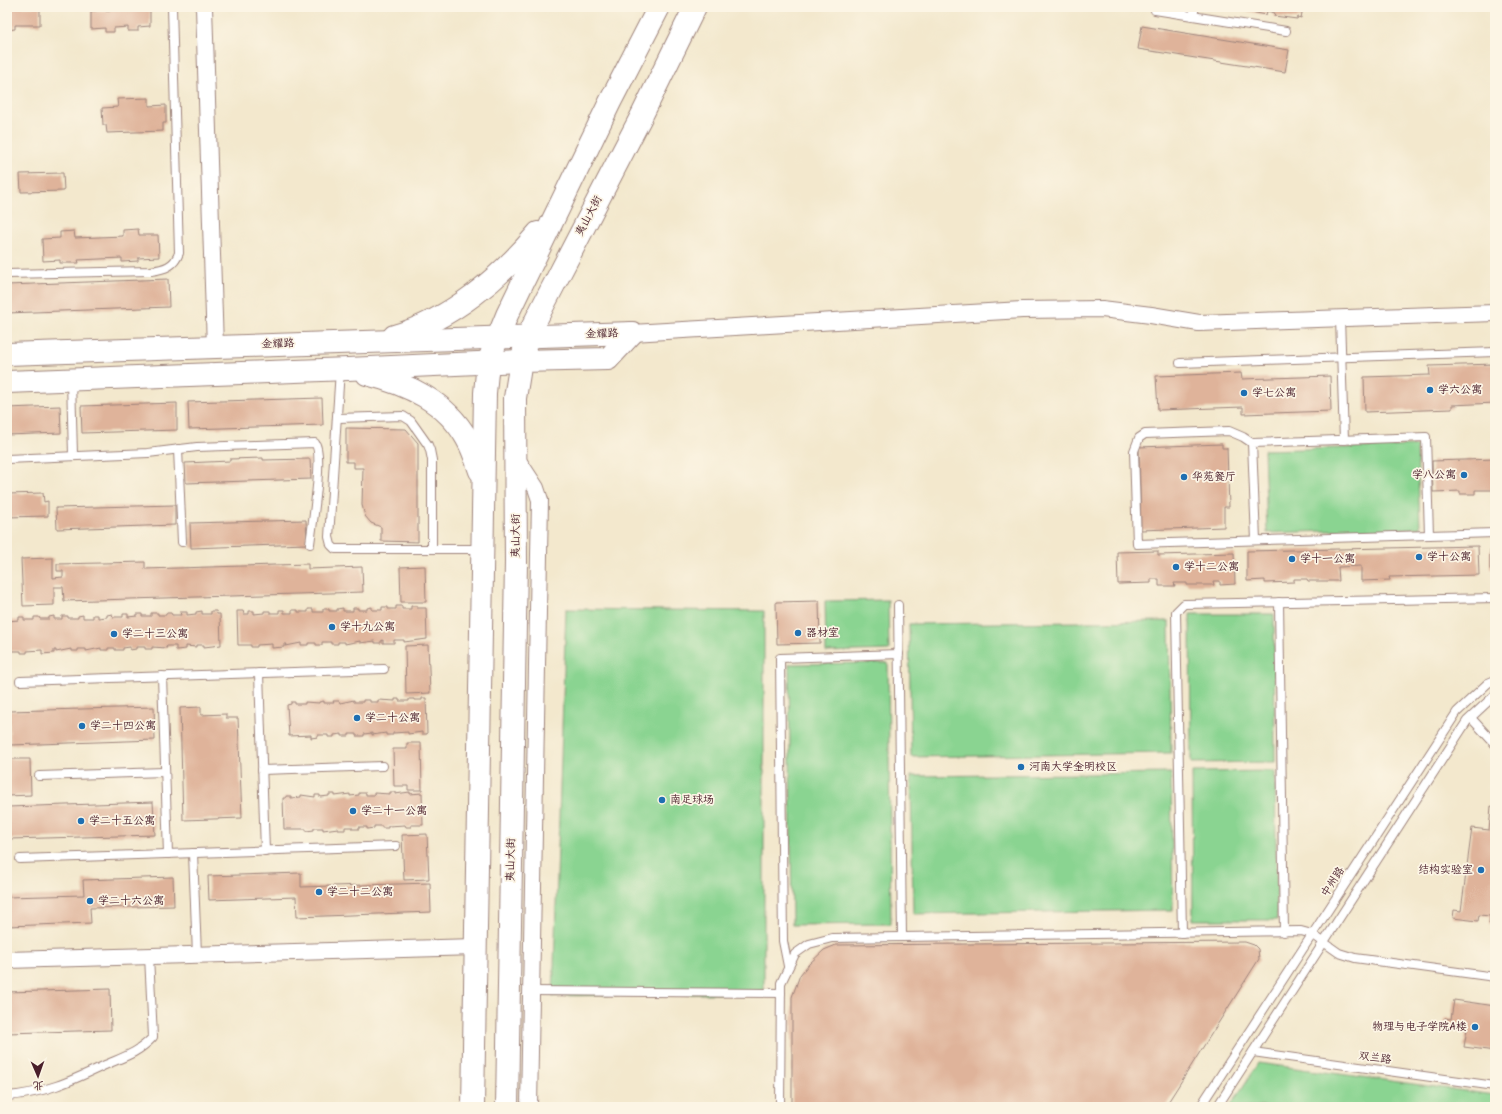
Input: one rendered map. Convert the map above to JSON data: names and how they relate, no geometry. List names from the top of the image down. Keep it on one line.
{"streets":{"main road":["夷山大街","金耀路"],"lane":["中州路","双兰路"]},"crossings":[["夷山大街","金耀路"]],"places":["学六公寓","学七公寓","学八公寓","华苑餐厅","学十公寓","学十一公寓","学十二公寓","学十九公寓","器材室","学二十三公寓","学二十公寓","学二十四公寓","河南大学金明校区","南足球场","学二十一公寓","学二十五公寓","结构实验室","学二十二公寓","学二十六公寓","物理与电子学院A楼"],"north":"bottom"}
